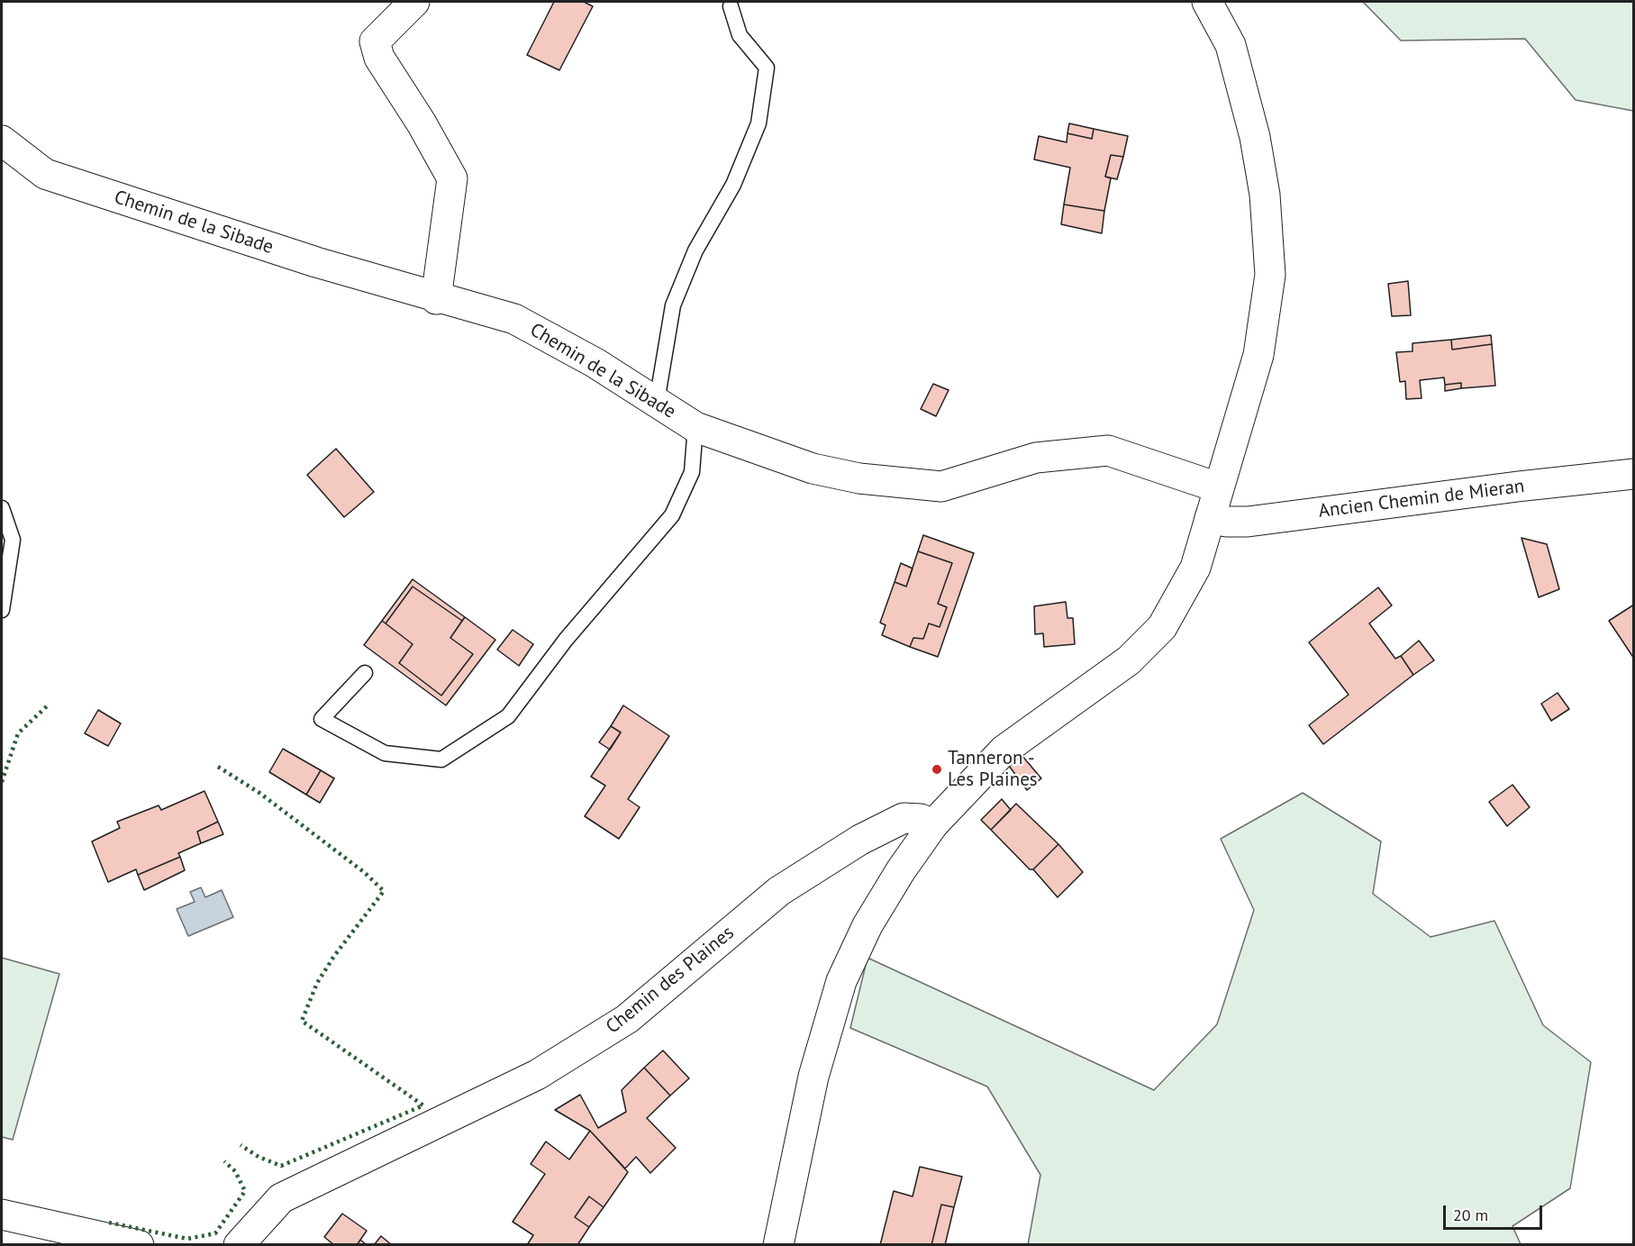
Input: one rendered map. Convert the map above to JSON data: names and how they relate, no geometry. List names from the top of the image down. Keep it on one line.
{"streets":{"street":["Chemin de la Sibade","Ancien Chemin de Mieran","Chemin des Plaines"]},"places":["Tanneron - Les Plaines"],"scale_bar":"20 m"}
